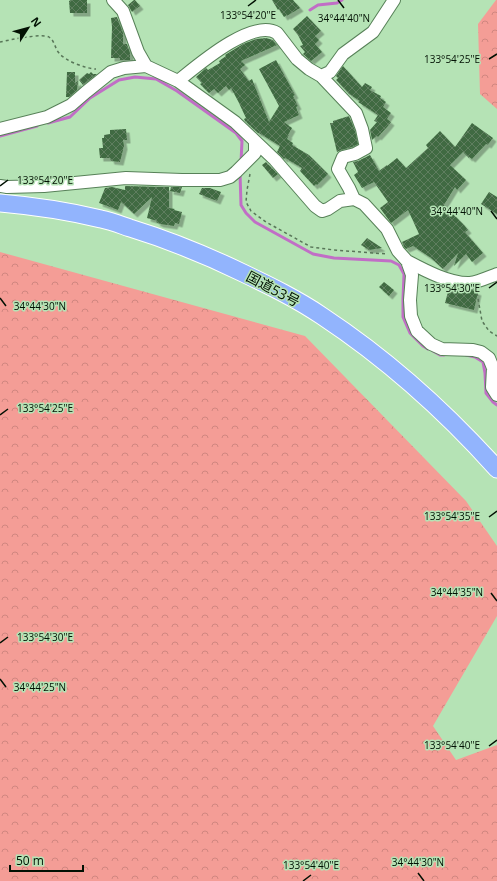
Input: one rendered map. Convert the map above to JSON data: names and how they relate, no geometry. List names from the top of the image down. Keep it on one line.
{"streets":{"highway":["国道53号"]},"scale_bar":"50 m","north":"top right","coordinates":["133°54'20\"E","34°44'40\"N","133°54'25\"E","133°54'30\"E","34°44'30\"N","133°54'35\"E","34°44'35\"N","34°44'25\"N","133°54'40\"E"]}
